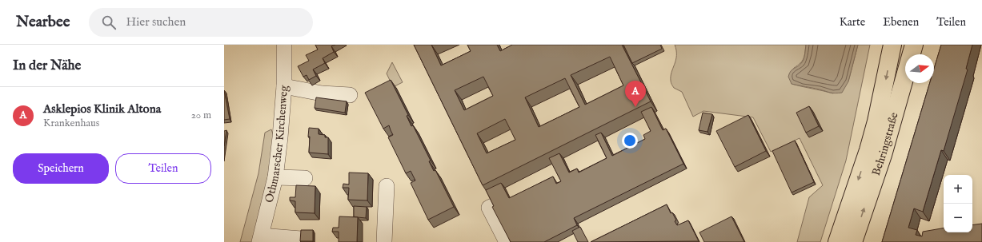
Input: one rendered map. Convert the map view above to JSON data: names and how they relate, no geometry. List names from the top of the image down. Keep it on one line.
{"streets":{"main road":["Behringstraße"],"street":["Othmarscher Kirchenweg"]},"north":"right","page":{"header":"Nearbee","search":"Hier suchen","nav":["Karte","Ebenen","Teilen"],"heading":"In der Nähe","pins":"A","list":[{"mark":"A","name":"Asklepios Klinik Altona","note":"Krankenhaus","value":"20 m"}],"buttons":["Speichern","Teilen"],"map_buttons":["+","−"]}}
